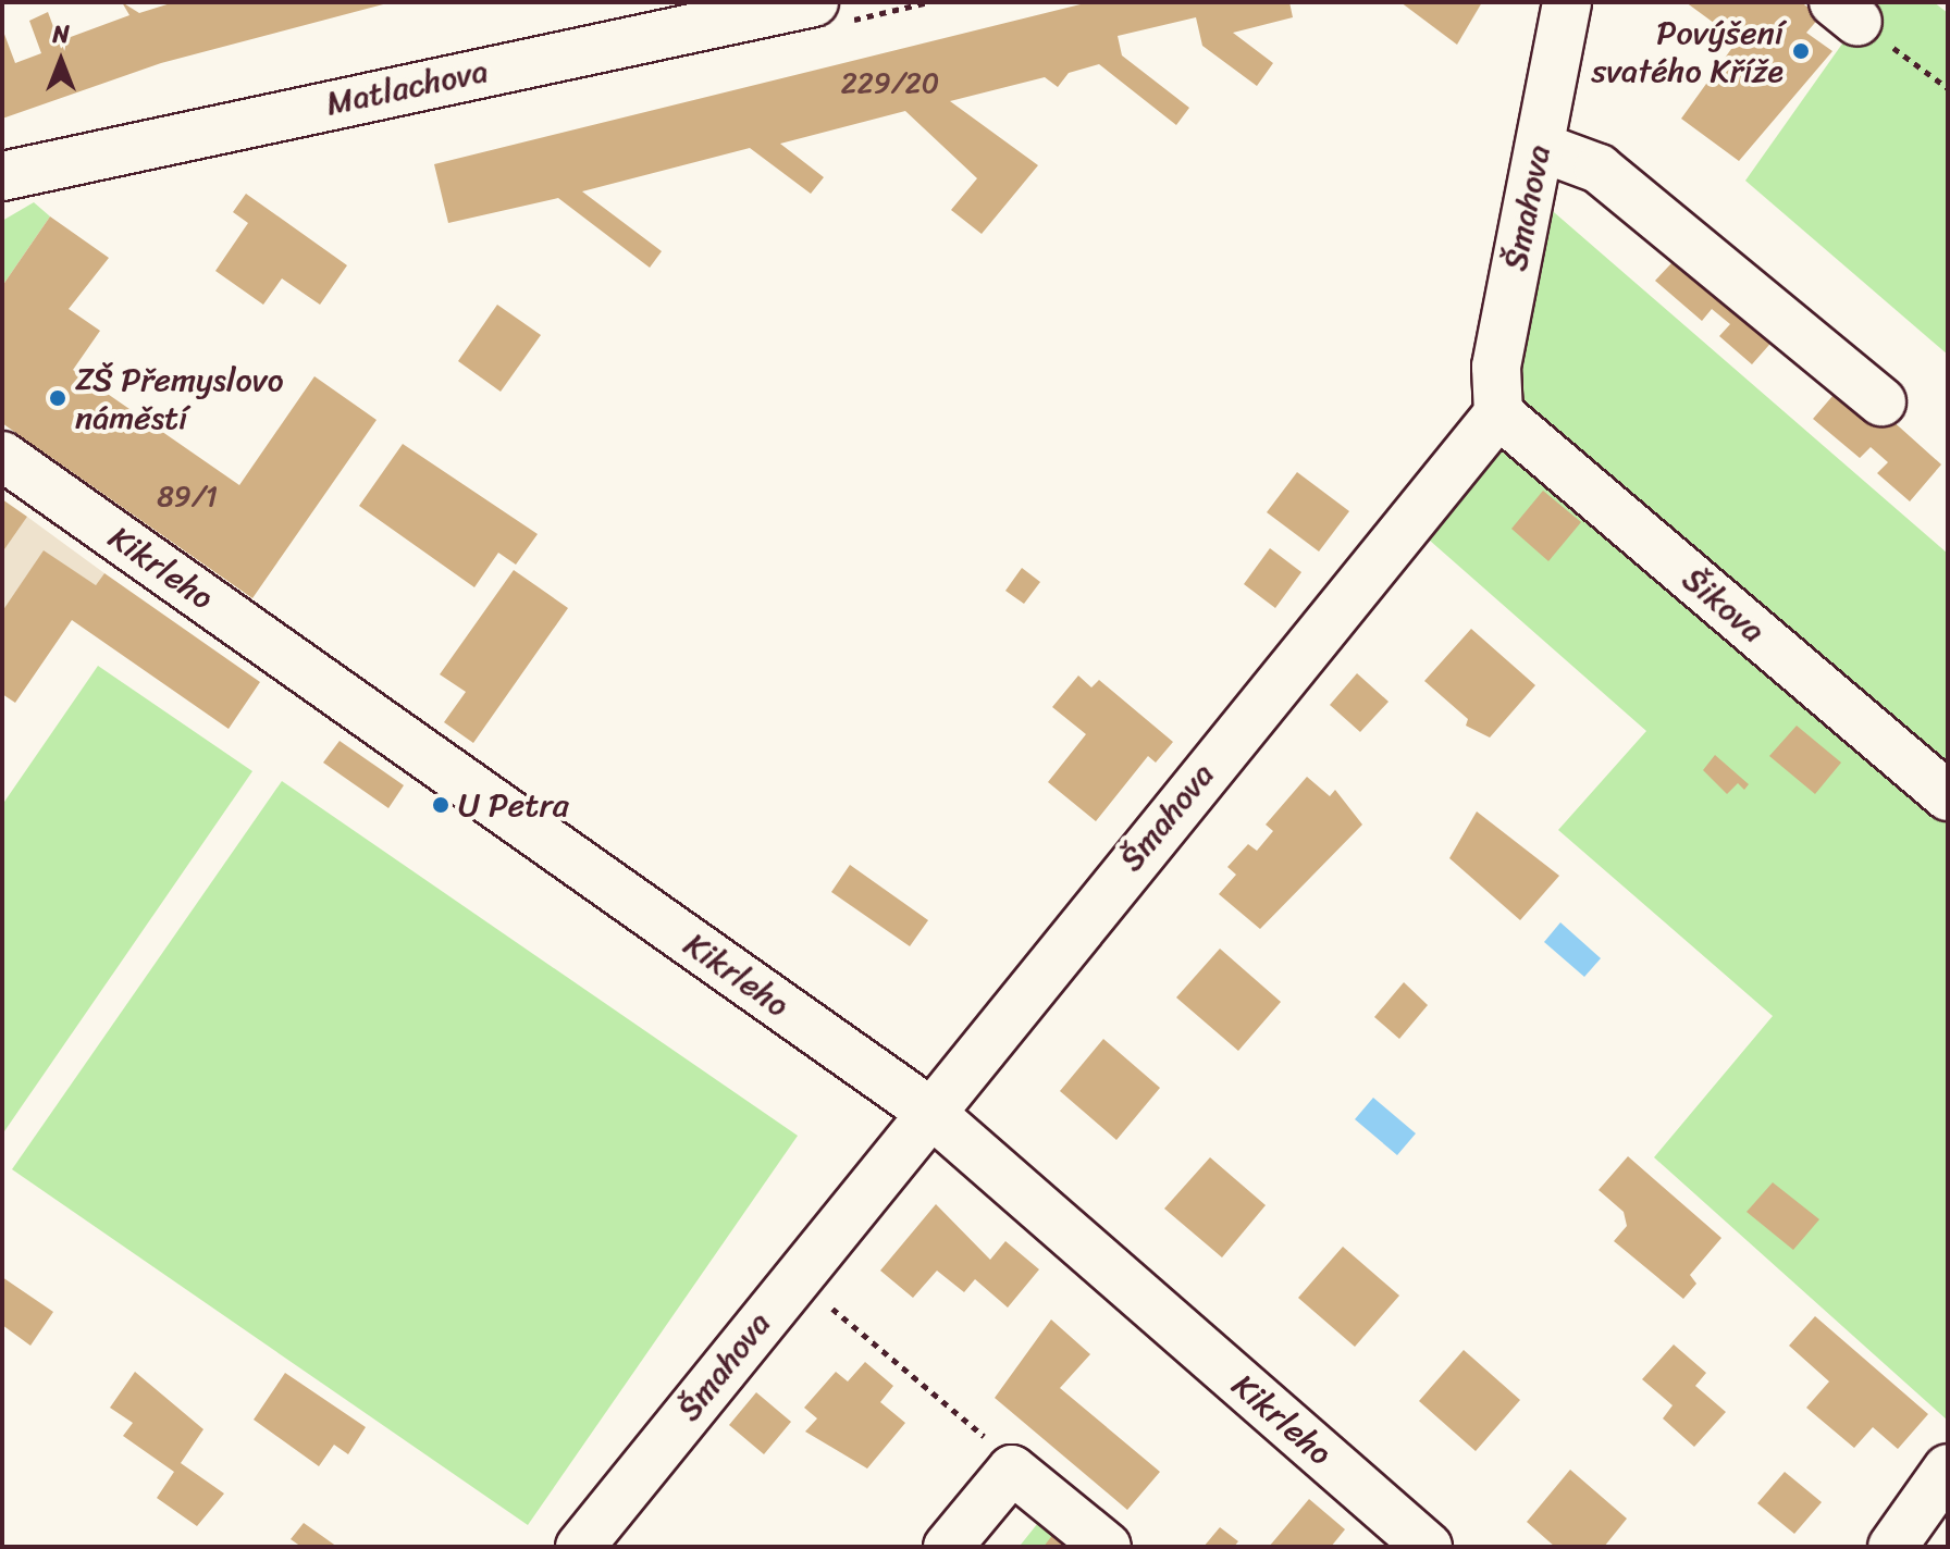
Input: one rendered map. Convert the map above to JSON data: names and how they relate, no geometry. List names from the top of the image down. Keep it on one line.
{"streets":{"street":["Matlachova","Šmahova","Kikrleho","Šikova"]},"crossings":[["Šmahova","Kikrleho"],["Šmahova","Šikova"]],"places":["Povýšení svatého Kříže","ZŠ Přemyslovo náměstí","U Petra"],"house_numbers":["229/20","89/1"],"north":"top"}
